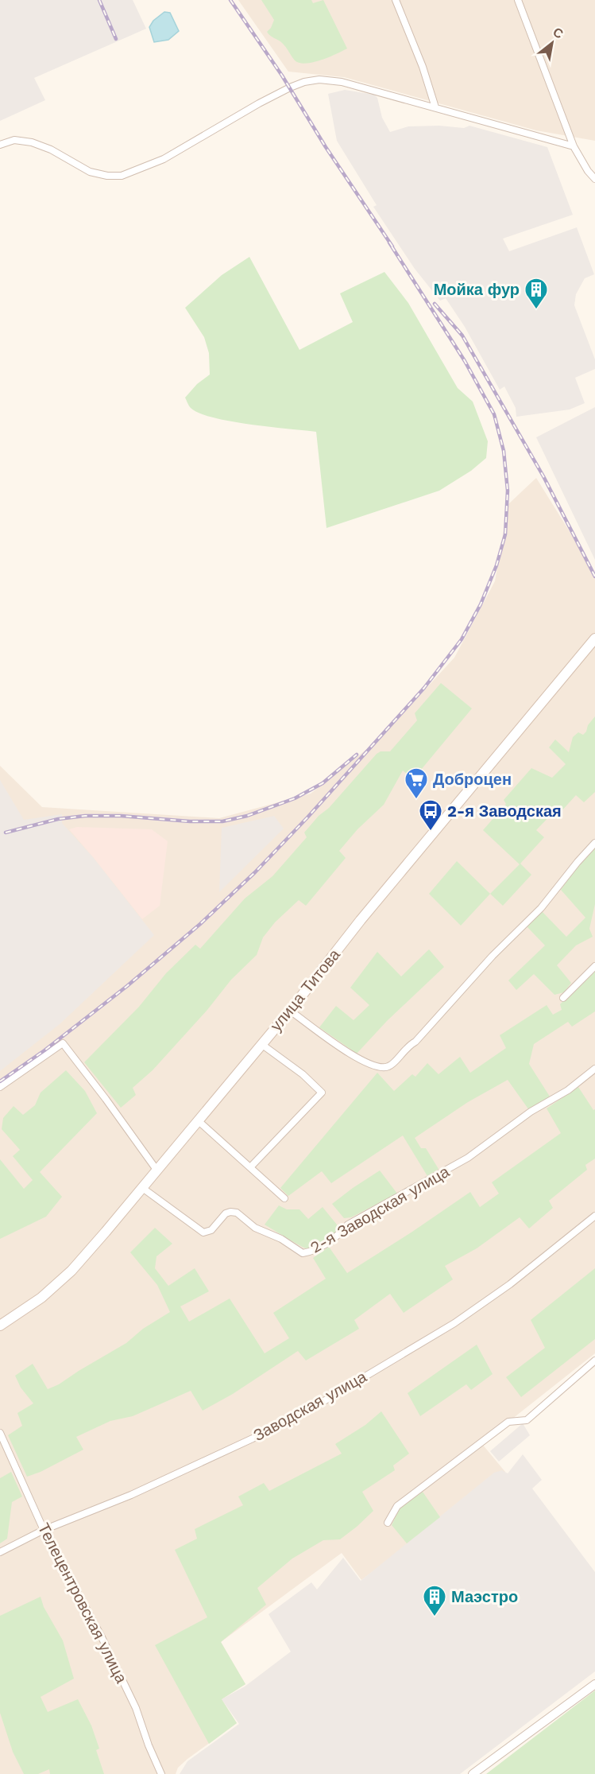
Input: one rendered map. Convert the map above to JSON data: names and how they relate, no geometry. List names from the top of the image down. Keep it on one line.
{"streets":{"main road":["улица Титова"],"street":["2-я Заводская улица","Заводская улица","Телецентровская улица"]},"crossings":[["улица Титова","2-я Заводская улица"],["Заводская улица","Телецентровская улица"]],"places":{"building":["Мойка фур","Маэстро"],"supermarket":["Доброцен"],"bus stop":["2-я Заводская"]},"north":"top right"}
